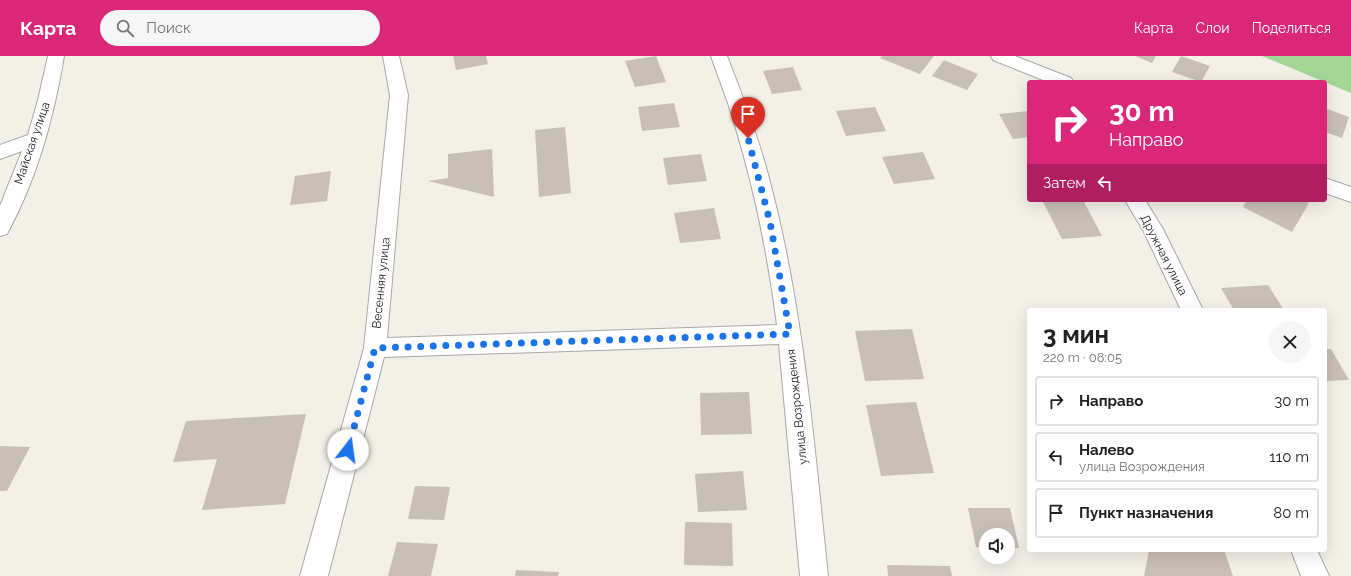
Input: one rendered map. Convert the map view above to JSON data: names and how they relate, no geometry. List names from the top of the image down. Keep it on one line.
{"streets":{"street":["Майская улица","Дружная улица","Весенняя улица","улица Возрождения"]},"page":{"header":"Карта","search":"Поиск","nav":["Карта","Слои","Поделиться"],"turn":["30 m","Направо"],"then":"Затем","heading":["3 мин","220 m · 08:05"],"list":[{"name":"Направо","value":"30 m"},{"name":"Налево","note":"улица Возрождения","value":"110 m"},{"name":"Пункт назначения","value":"80 m"}]}}
